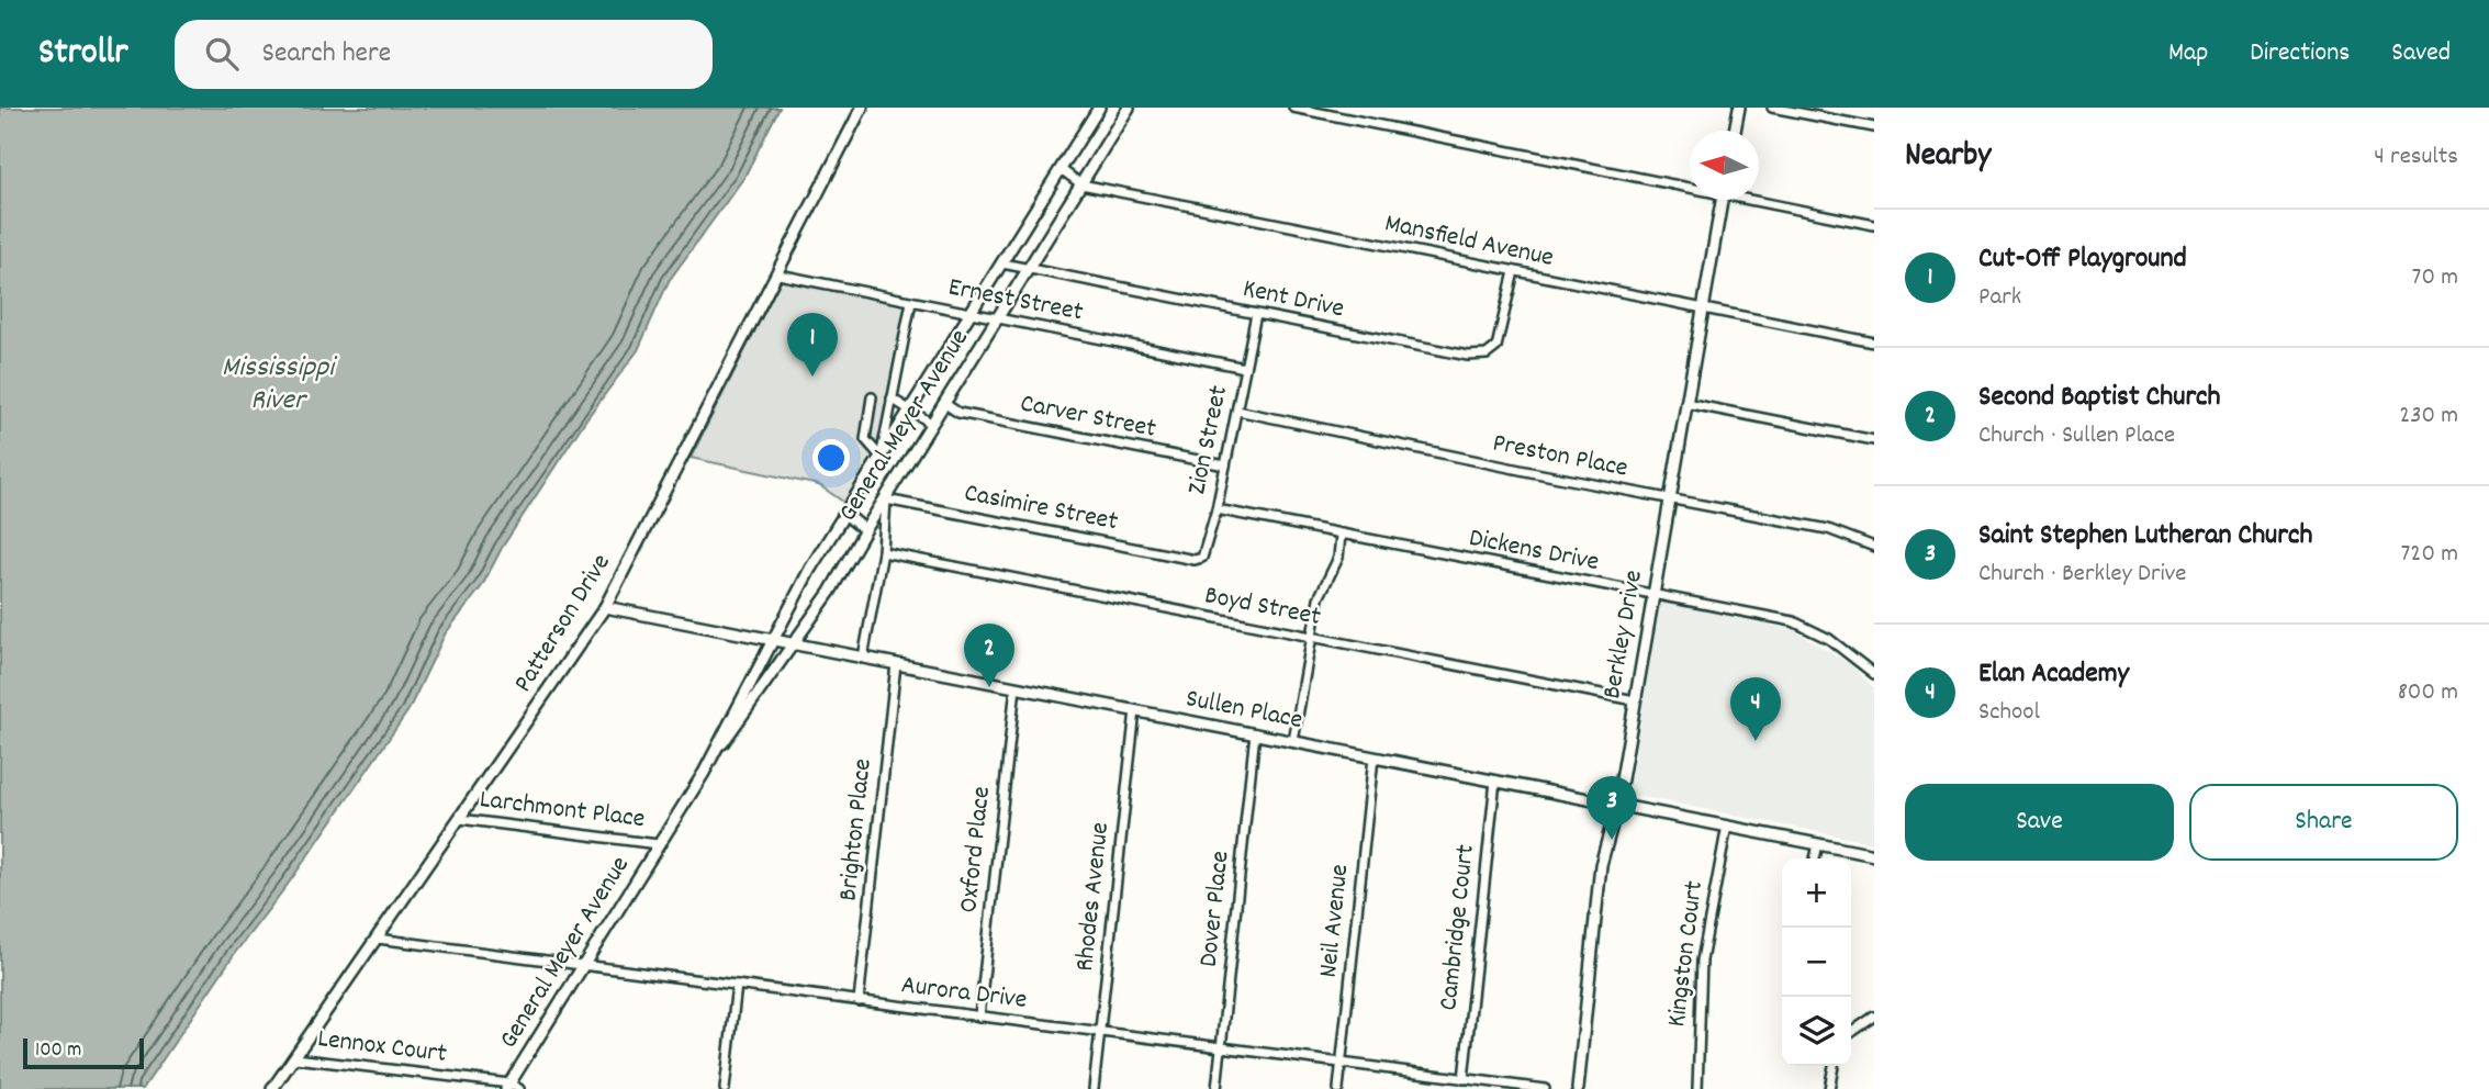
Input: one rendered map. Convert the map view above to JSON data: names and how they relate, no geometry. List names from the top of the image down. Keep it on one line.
{"streets":{"street":["Mansfield Avenue","Kent Drive","Ernest Street","Carver Street","General Meyer Avenue","Zion Street","Preston Place","Casimire Street","Dickens Drive","Boyd Street","Patterson Drive","Berkley Drive","Sullen Place","Larchmont Place","Brighton Place","Oxford Place","Rhodes Avenue","Dover Place","Neil Avenue","Cambridge Court","Kingston Court","Aurora Drive","Lennox Court"]},"crossings":[["Mansfield Avenue","Kent Drive"],["Mansfield Avenue","General Meyer Avenue"],["Mansfield Avenue","Berkley Drive"],["Kent Drive","General Meyer Avenue"],["Kent Drive","Zion Street"],["Ernest Street","General Meyer Avenue"],["Ernest Street","Zion Street"],["Ernest Street","Patterson Drive"],["Carver Street","General Meyer Avenue"],["Carver Street","Zion Street"],["General Meyer Avenue","Casimire Street"],["General Meyer Avenue","Sullen Place"],["General Meyer Avenue","Larchmont Place"],["General Meyer Avenue","Aurora Drive"],["General Meyer Avenue","Lennox Court"],["Zion Street","Preston Place"],["Zion Street","Casimire Street"],["Zion Street","Dickens Drive"],["Preston Place","Berkley Drive"],["Dickens Drive","Berkley Drive"],["Boyd Street","Berkley Drive"],["Patterson Drive","Sullen Place"],["Patterson Drive","Larchmont Place"],["Patterson Drive","Aurora Drive"],["Patterson Drive","Lennox Court"],["Berkley Drive","Sullen Place"],["Sullen Place","Brighton Place"],["Sullen Place","Oxford Place"],["Sullen Place","Rhodes Avenue"],["Sullen Place","Dover Place"],["Sullen Place","Neil Avenue"],["Sullen Place","Cambridge Court"],["Sullen Place","Kingston Court"],["Brighton Place","Aurora Drive"],["Oxford Place","Aurora Drive"],["Rhodes Avenue","Aurora Drive"],["Dover Place","Aurora Drive"],["Neil Avenue","Aurora Drive"],["Cambridge Court","Aurora Drive"]],"water":["Mississippi River"],"scale_bar":"100 m","north":"left","page":{"header":"Strollr","search":"Search here","nav":["Map","Directions","Saved"],"heading":["Nearby","4 results"],"list":[{"mark":"1","name":"Cut-Off Playground","note":"Park","value":"70 m"},{"mark":"2","name":"Second Baptist Church","note":"Church · Sullen Place","value":"230 m"},{"mark":"3","name":"Saint Stephen Lutheran Church","note":"Church · Berkley Drive","value":"720 m"},{"mark":"4","name":"Elan Academy","note":"School","value":"800 m"}],"pins":["1","2","4","3"],"buttons":["Save","Share"],"map_buttons":["+","−"],"scale":"100 m"}}
